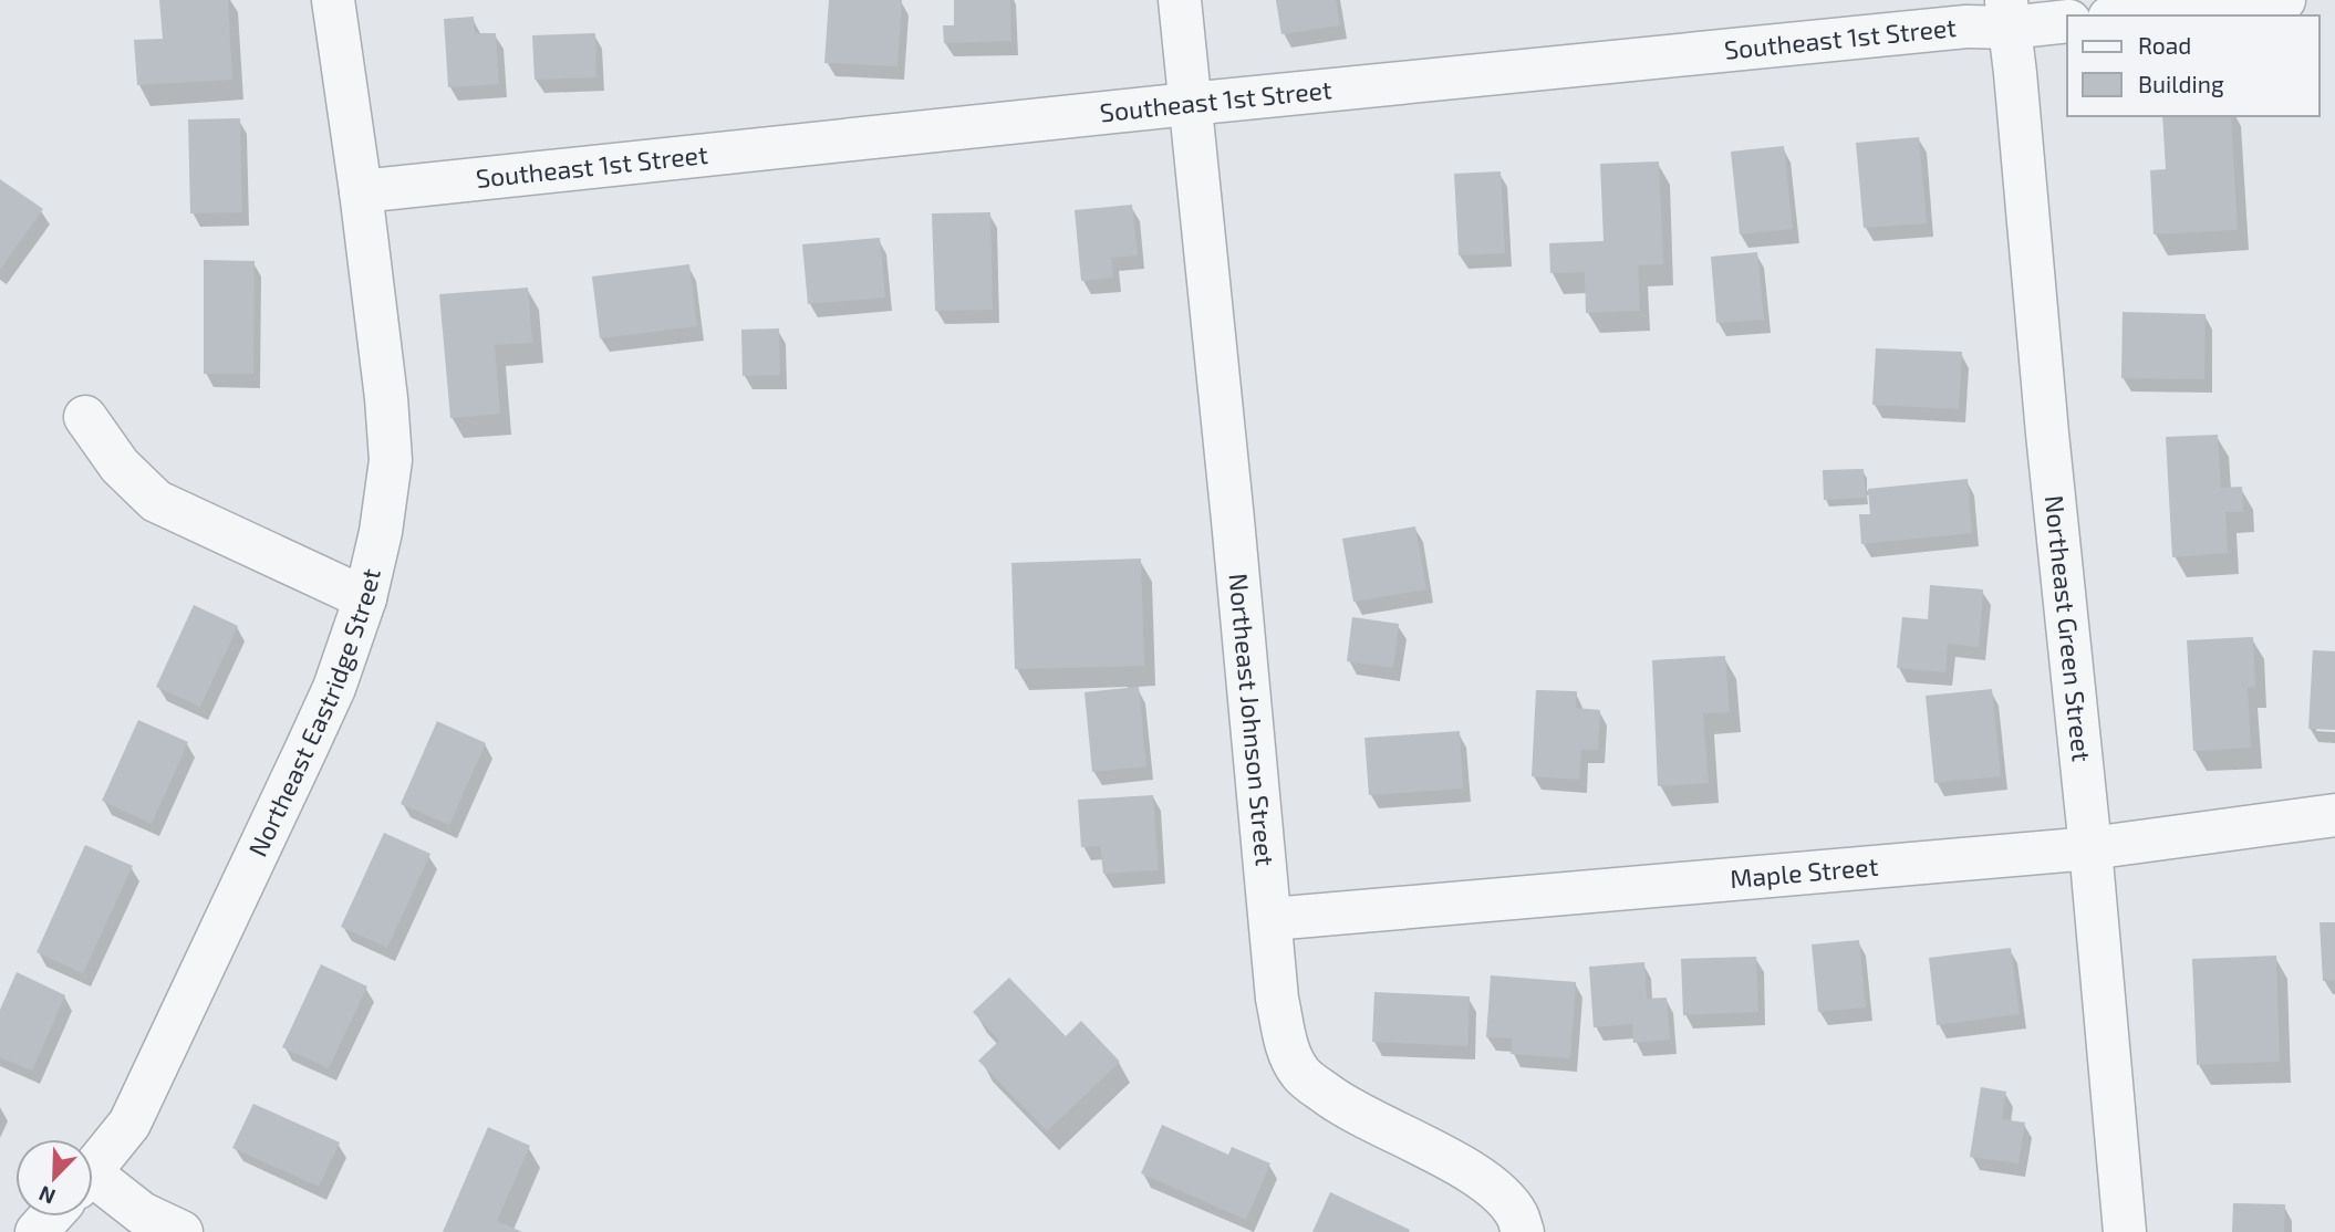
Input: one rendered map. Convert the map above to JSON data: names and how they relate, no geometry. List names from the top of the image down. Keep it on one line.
{"streets":{"street":["Southeast 1st Street","Northeast Green Street","Northeast Eastridge Street","Northeast Johnson Street","Maple Street"]},"crossings":[["Southeast 1st Street","Northeast Green Street"],["Southeast 1st Street","Northeast Eastridge Street"],["Southeast 1st Street","Northeast Johnson Street"],["Northeast Green Street","Maple Street"],["Northeast Johnson Street","Maple Street"]],"legend":["Road","Building"],"north":"bottom left"}
